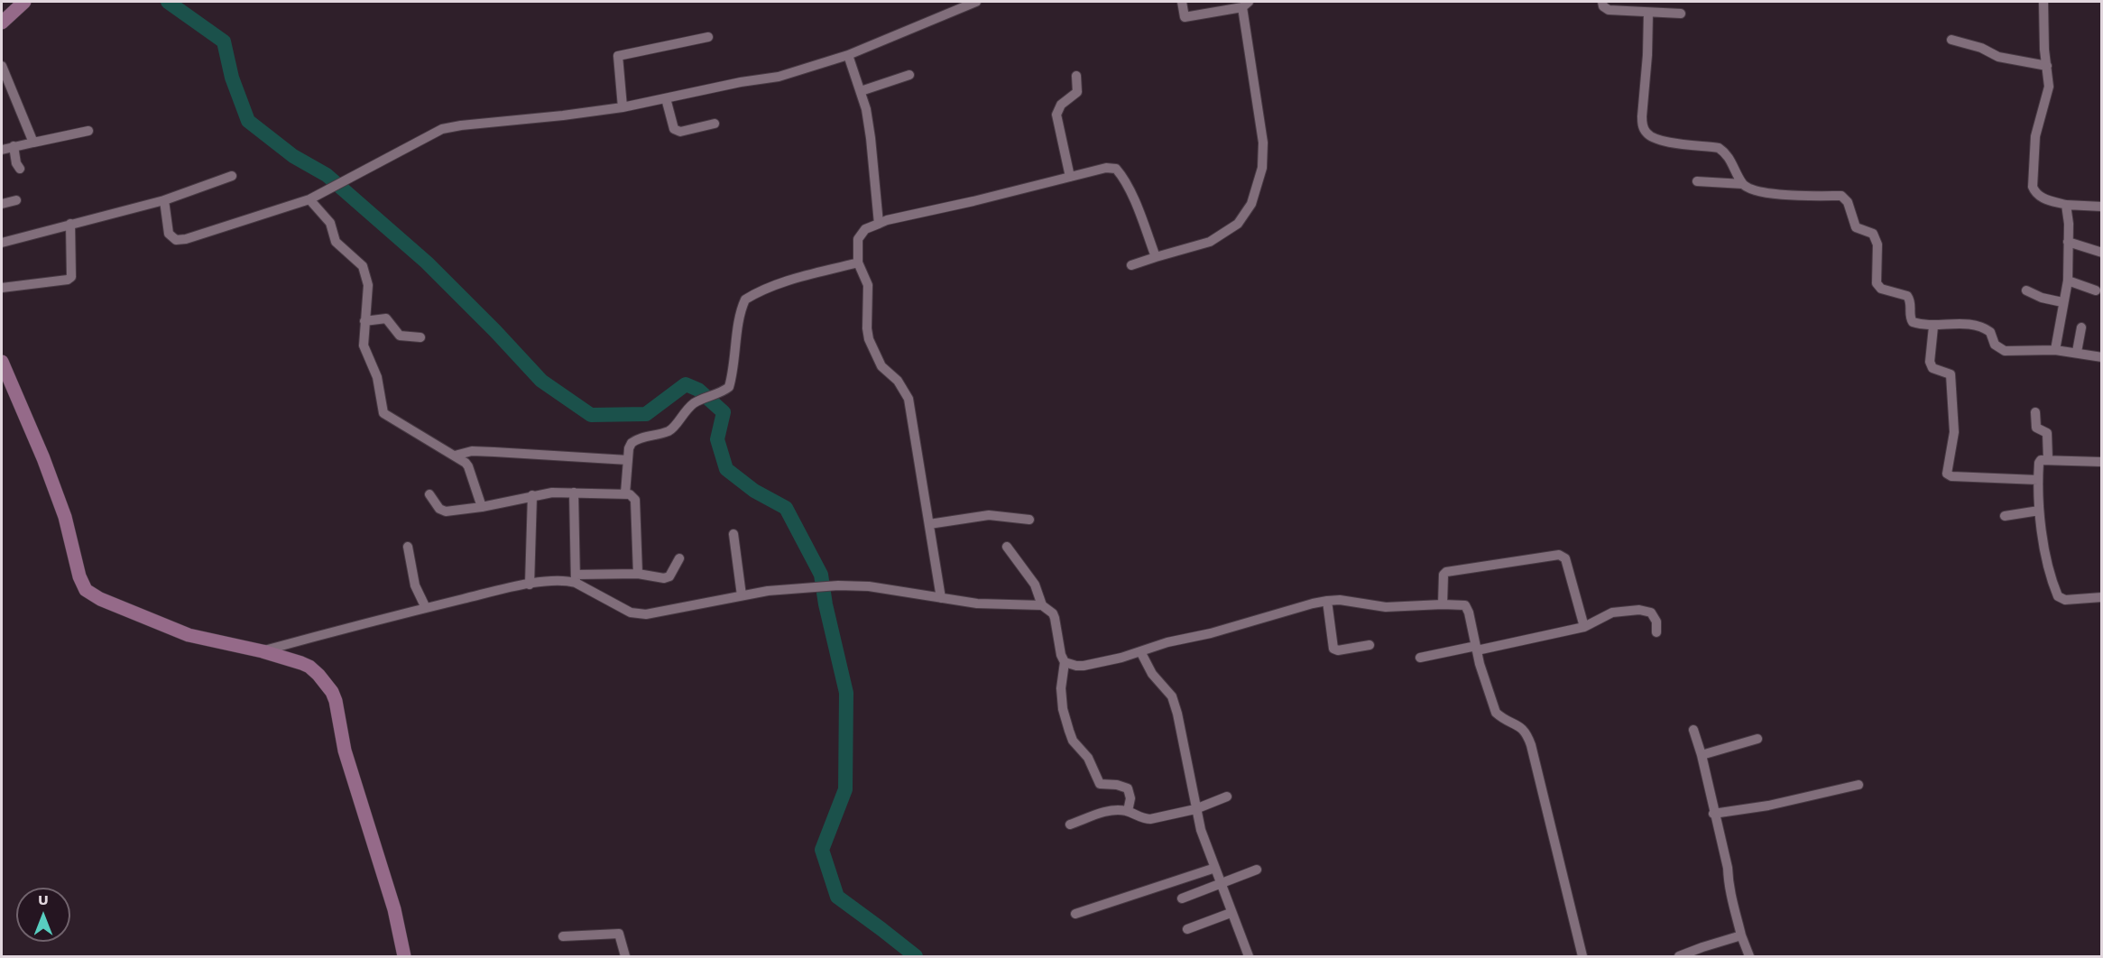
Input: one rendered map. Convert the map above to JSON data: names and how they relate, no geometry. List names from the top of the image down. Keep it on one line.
{"north":"top"}
